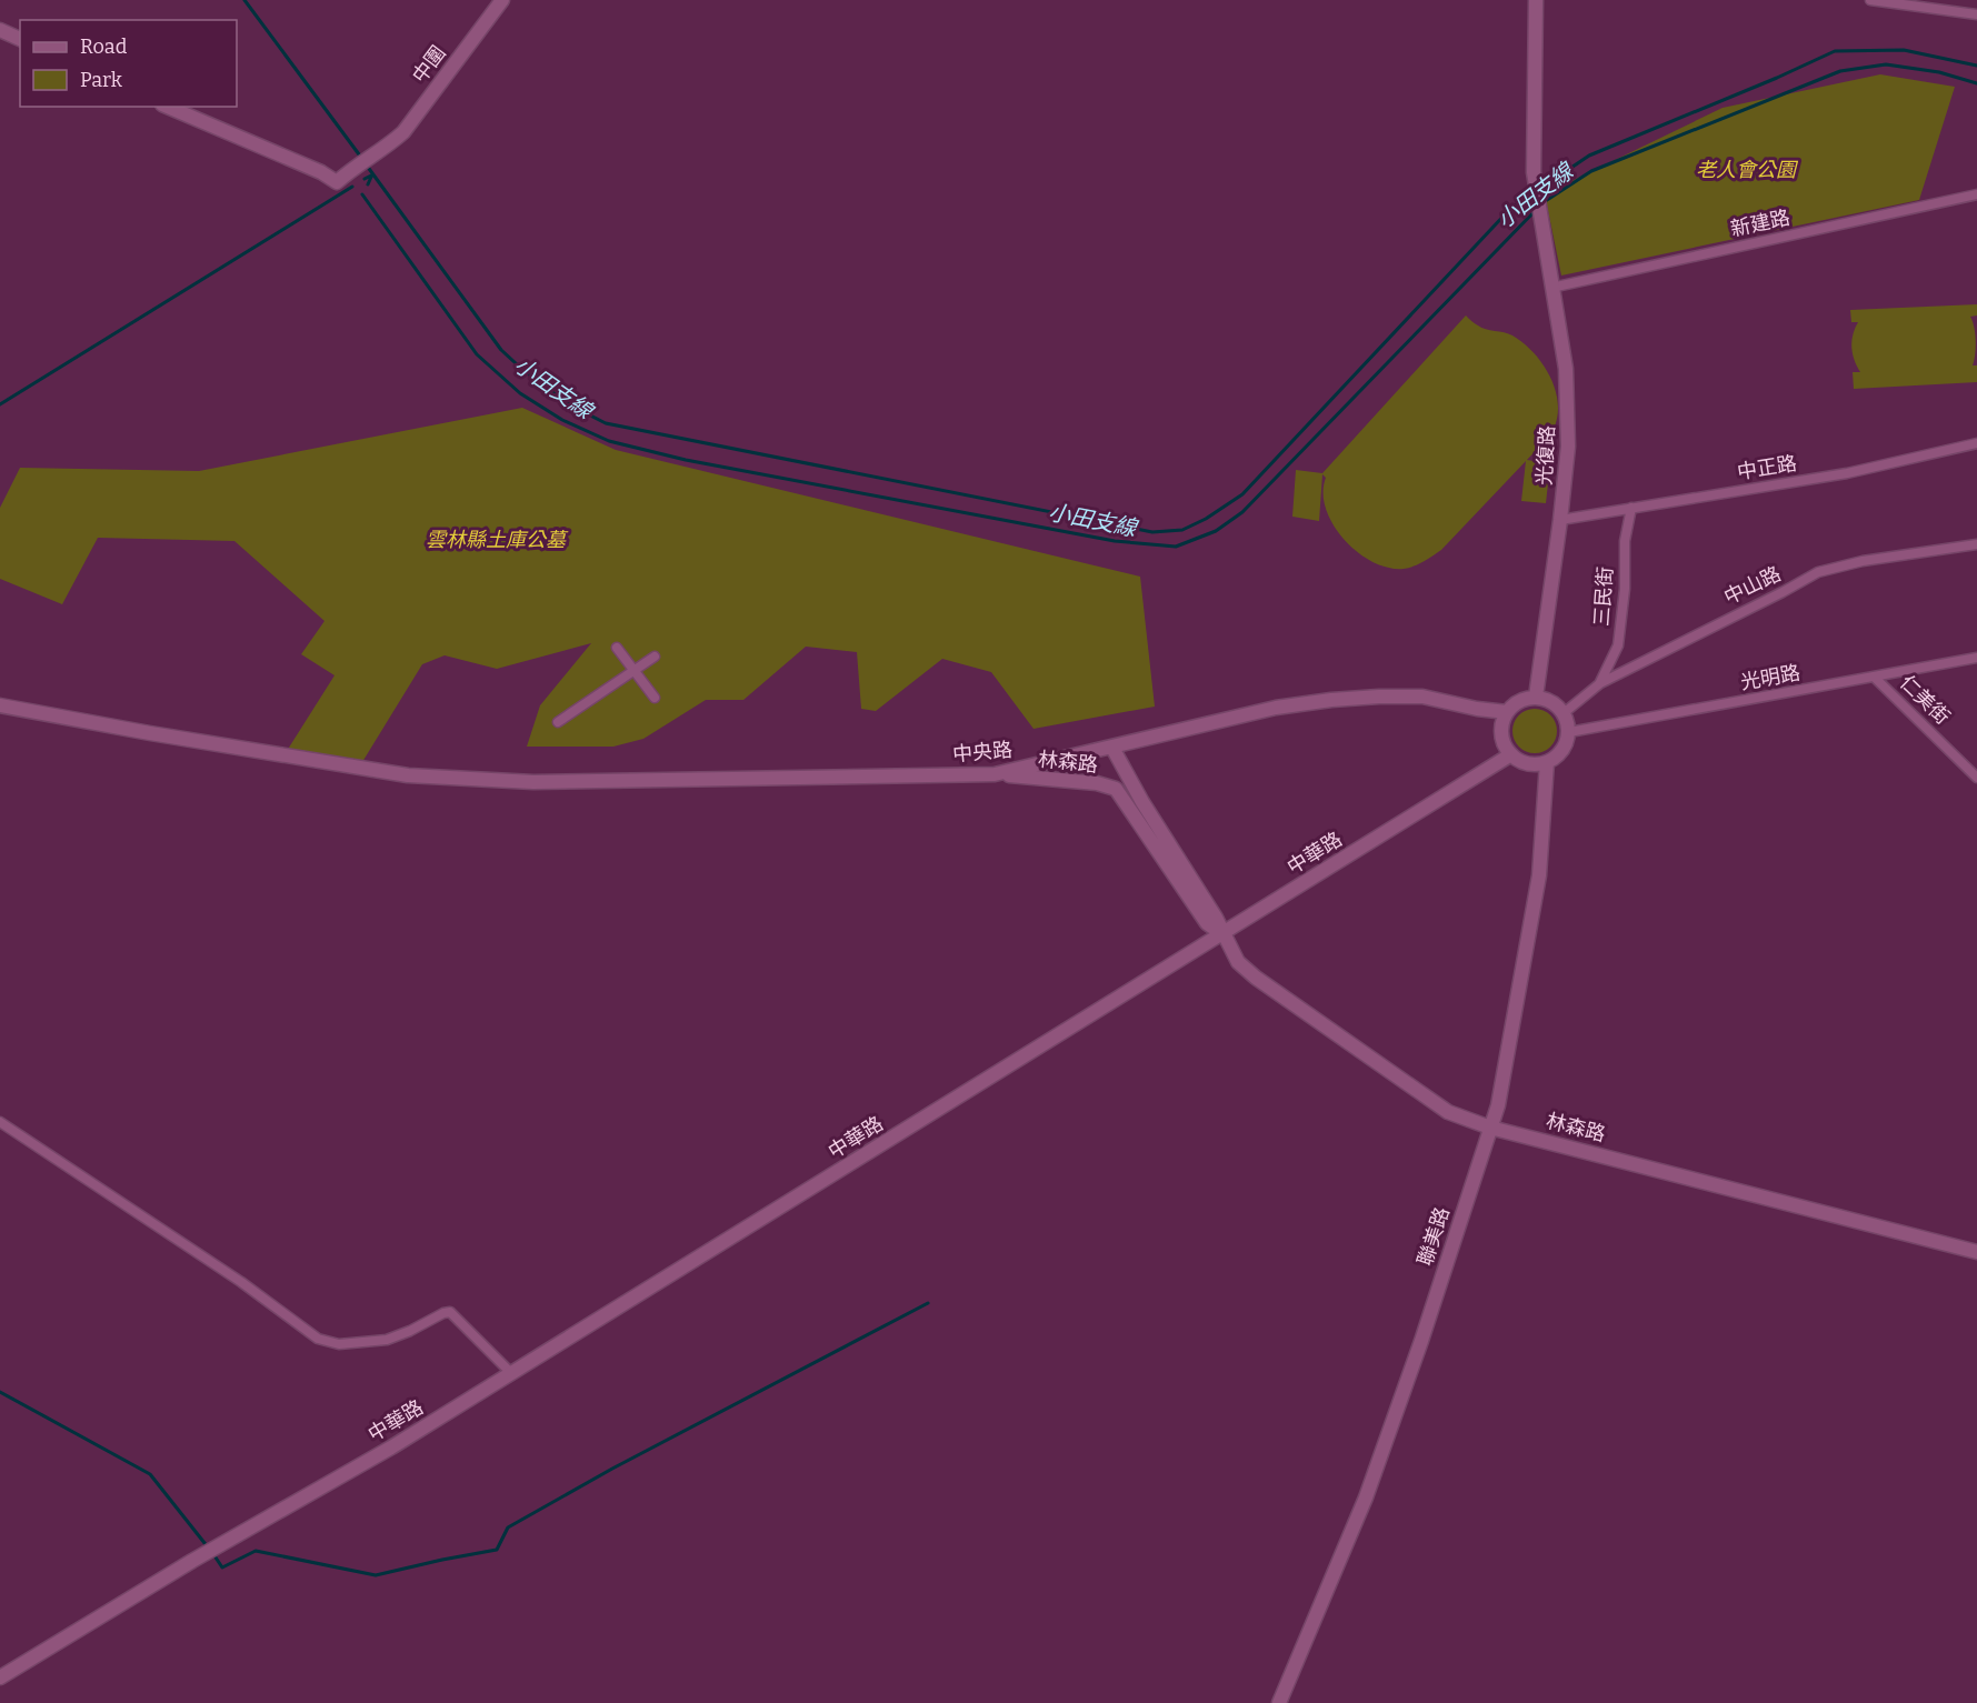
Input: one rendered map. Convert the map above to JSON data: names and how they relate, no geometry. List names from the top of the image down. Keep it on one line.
{"streets":{"main road":["中圍","光復路","中央路","林森路","中華路","聯美路"],"street":["新建路","中正路","中山路","三民街","光明路","仁美街"]},"crossings":[["新建路","光復路"],["光復路","中正路"],["光復路","中山路"],["光復路","光明路"],["光復路","中央路"],["光復路","中華路"],["光復路","聯美路"],["中正路","三民街"],["中山路","三民街"],["中山路","光明路"],["中山路","中央路"],["中山路","中華路"],["中山路","聯美路"],["光明路","仁美街"],["光明路","中央路"],["光明路","中華路"],["光明路","聯美路"],["中央路","林森路"],["中央路","中華路"],["中央路","聯美路"],["林森路","中華路"],["林森路","聯美路"],["中華路","聯美路"]],"water":["小田支線"],"parks":["老人會公園","雲林縣土庫公墓"],"legend":["Road","Park"]}
